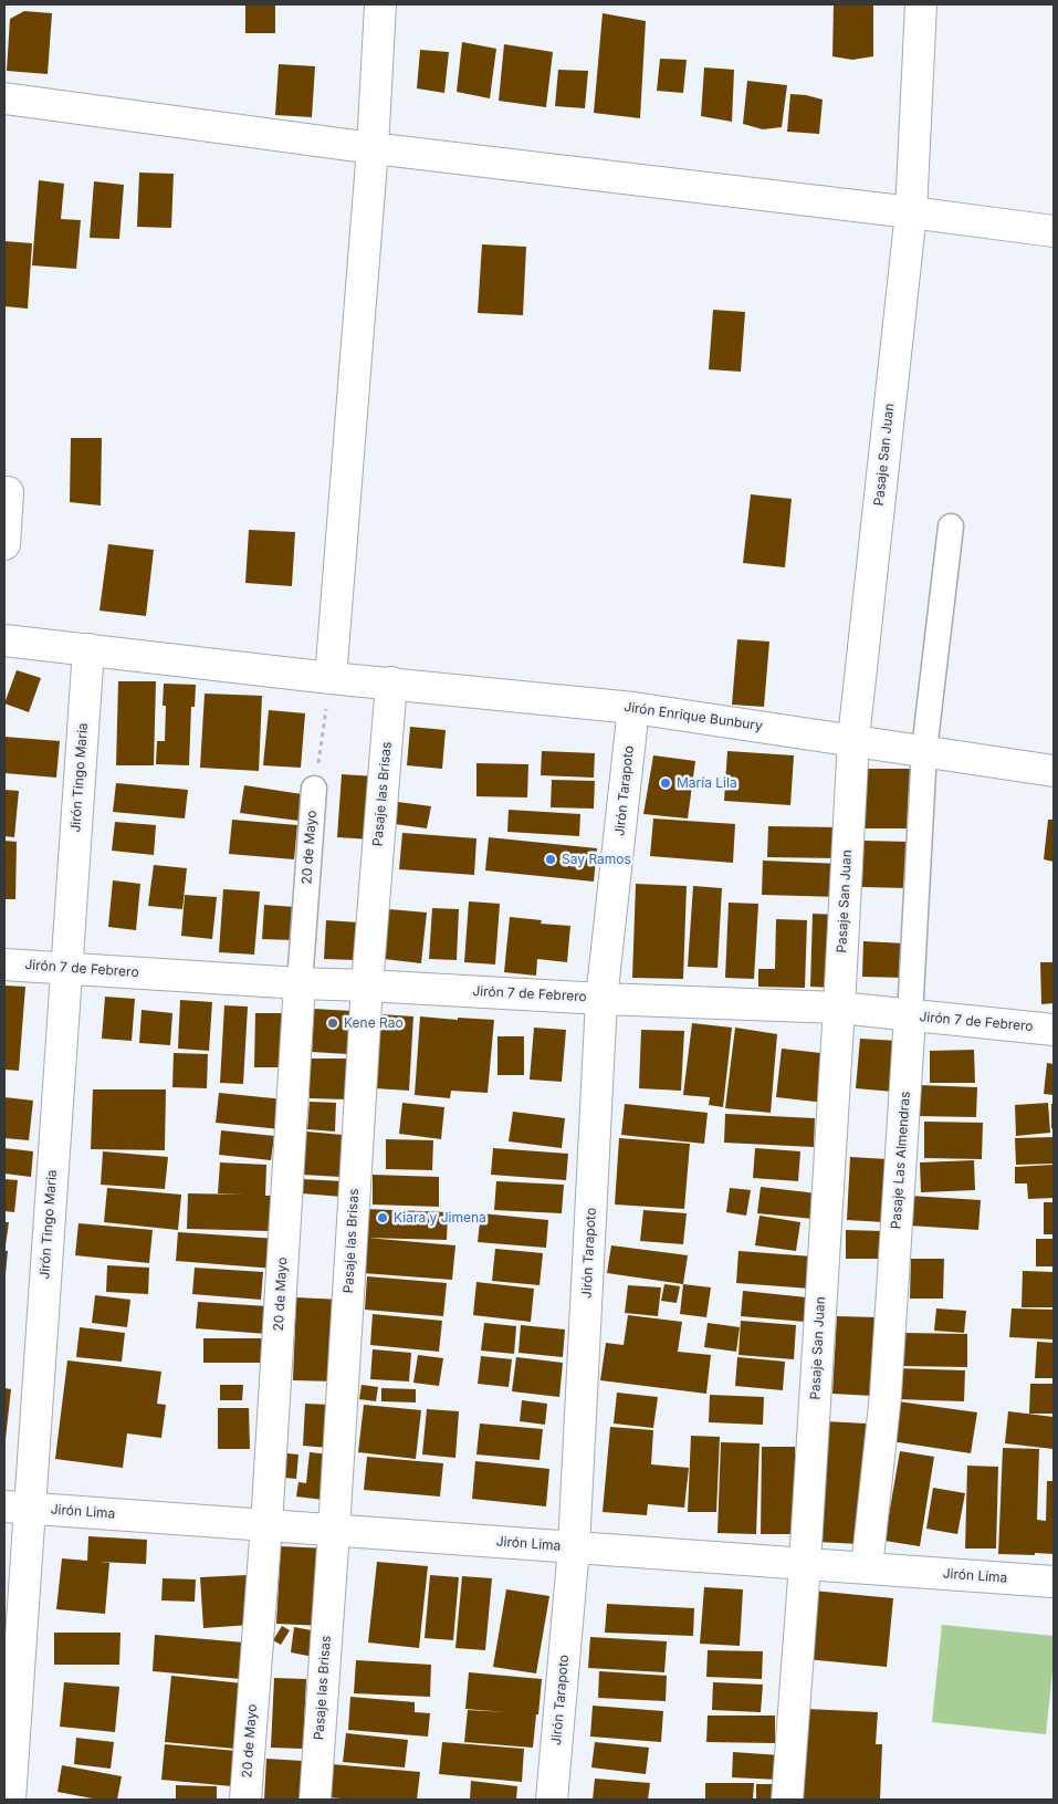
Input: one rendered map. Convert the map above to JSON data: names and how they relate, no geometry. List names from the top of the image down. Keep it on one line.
{"streets":{"street":["Pasaje San Juan","Jirón Enrique Bunbury","Jirón Tingo Maria","Jirón Tarapoto","Pasaje las Brisas","20 de Mayo","Jirón 7 de Febrero","Pasaje Las Almendras","Jirón Lima"]},"crossings":[["Pasaje San Juan","Jirón Enrique Bunbury"],["Pasaje San Juan","Jirón 7 de Febrero"],["Pasaje San Juan","Jirón Lima"],["Jirón Enrique Bunbury","Jirón Tingo Maria"],["Jirón Enrique Bunbury","Jirón Tarapoto"],["Jirón Enrique Bunbury","Pasaje las Brisas"],["Jirón Enrique Bunbury","Pasaje Las Almendras"],["Jirón Tingo Maria","Jirón 7 de Febrero"],["Jirón Tingo Maria","Jirón Lima"],["Jirón Tarapoto","Jirón 7 de Febrero"],["Jirón Tarapoto","Jirón Lima"],["Pasaje las Brisas","Jirón 7 de Febrero"],["Pasaje las Brisas","Jirón Lima"],["20 de Mayo","Jirón 7 de Febrero"],["20 de Mayo","Jirón Lima"],["Jirón 7 de Febrero","Pasaje Las Almendras"],["Pasaje Las Almendras","Jirón Lima"]],"places":["María Lila","Say Ramos","Kene Rao","Kiara y Jimena"]}
